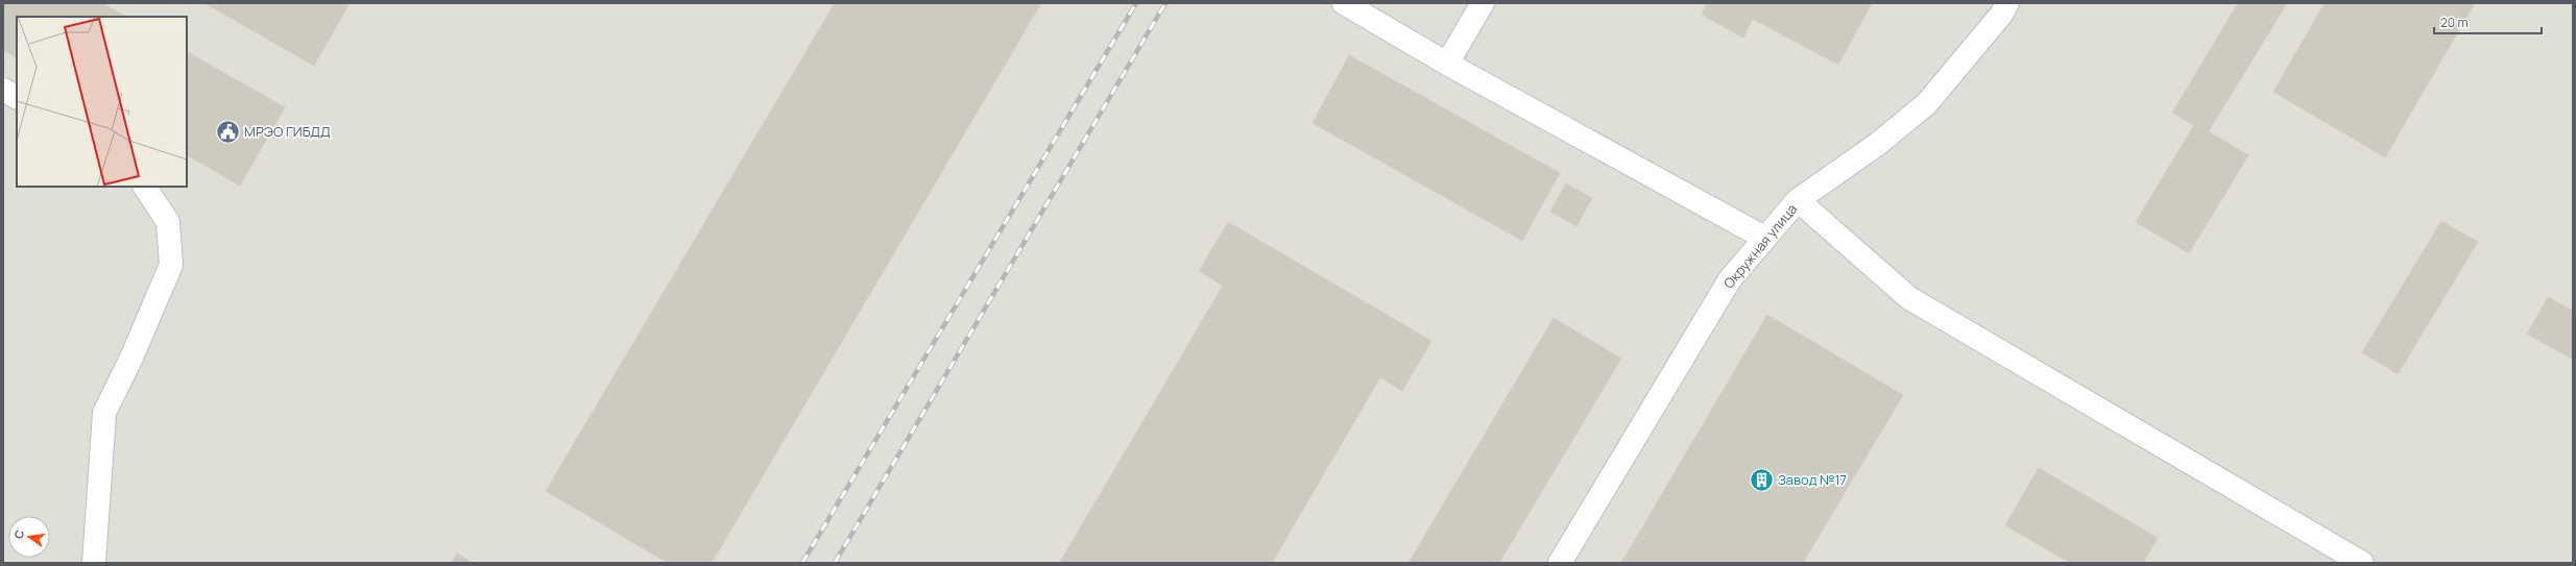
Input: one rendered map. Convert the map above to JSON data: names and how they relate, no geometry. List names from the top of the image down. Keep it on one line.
{"streets":{"street":["Окружная улица"]},"places":{"public building":["МРЭО ГИБДД"],"building":["Завод №17"]},"scale_bar":"20 m","north":"left"}
